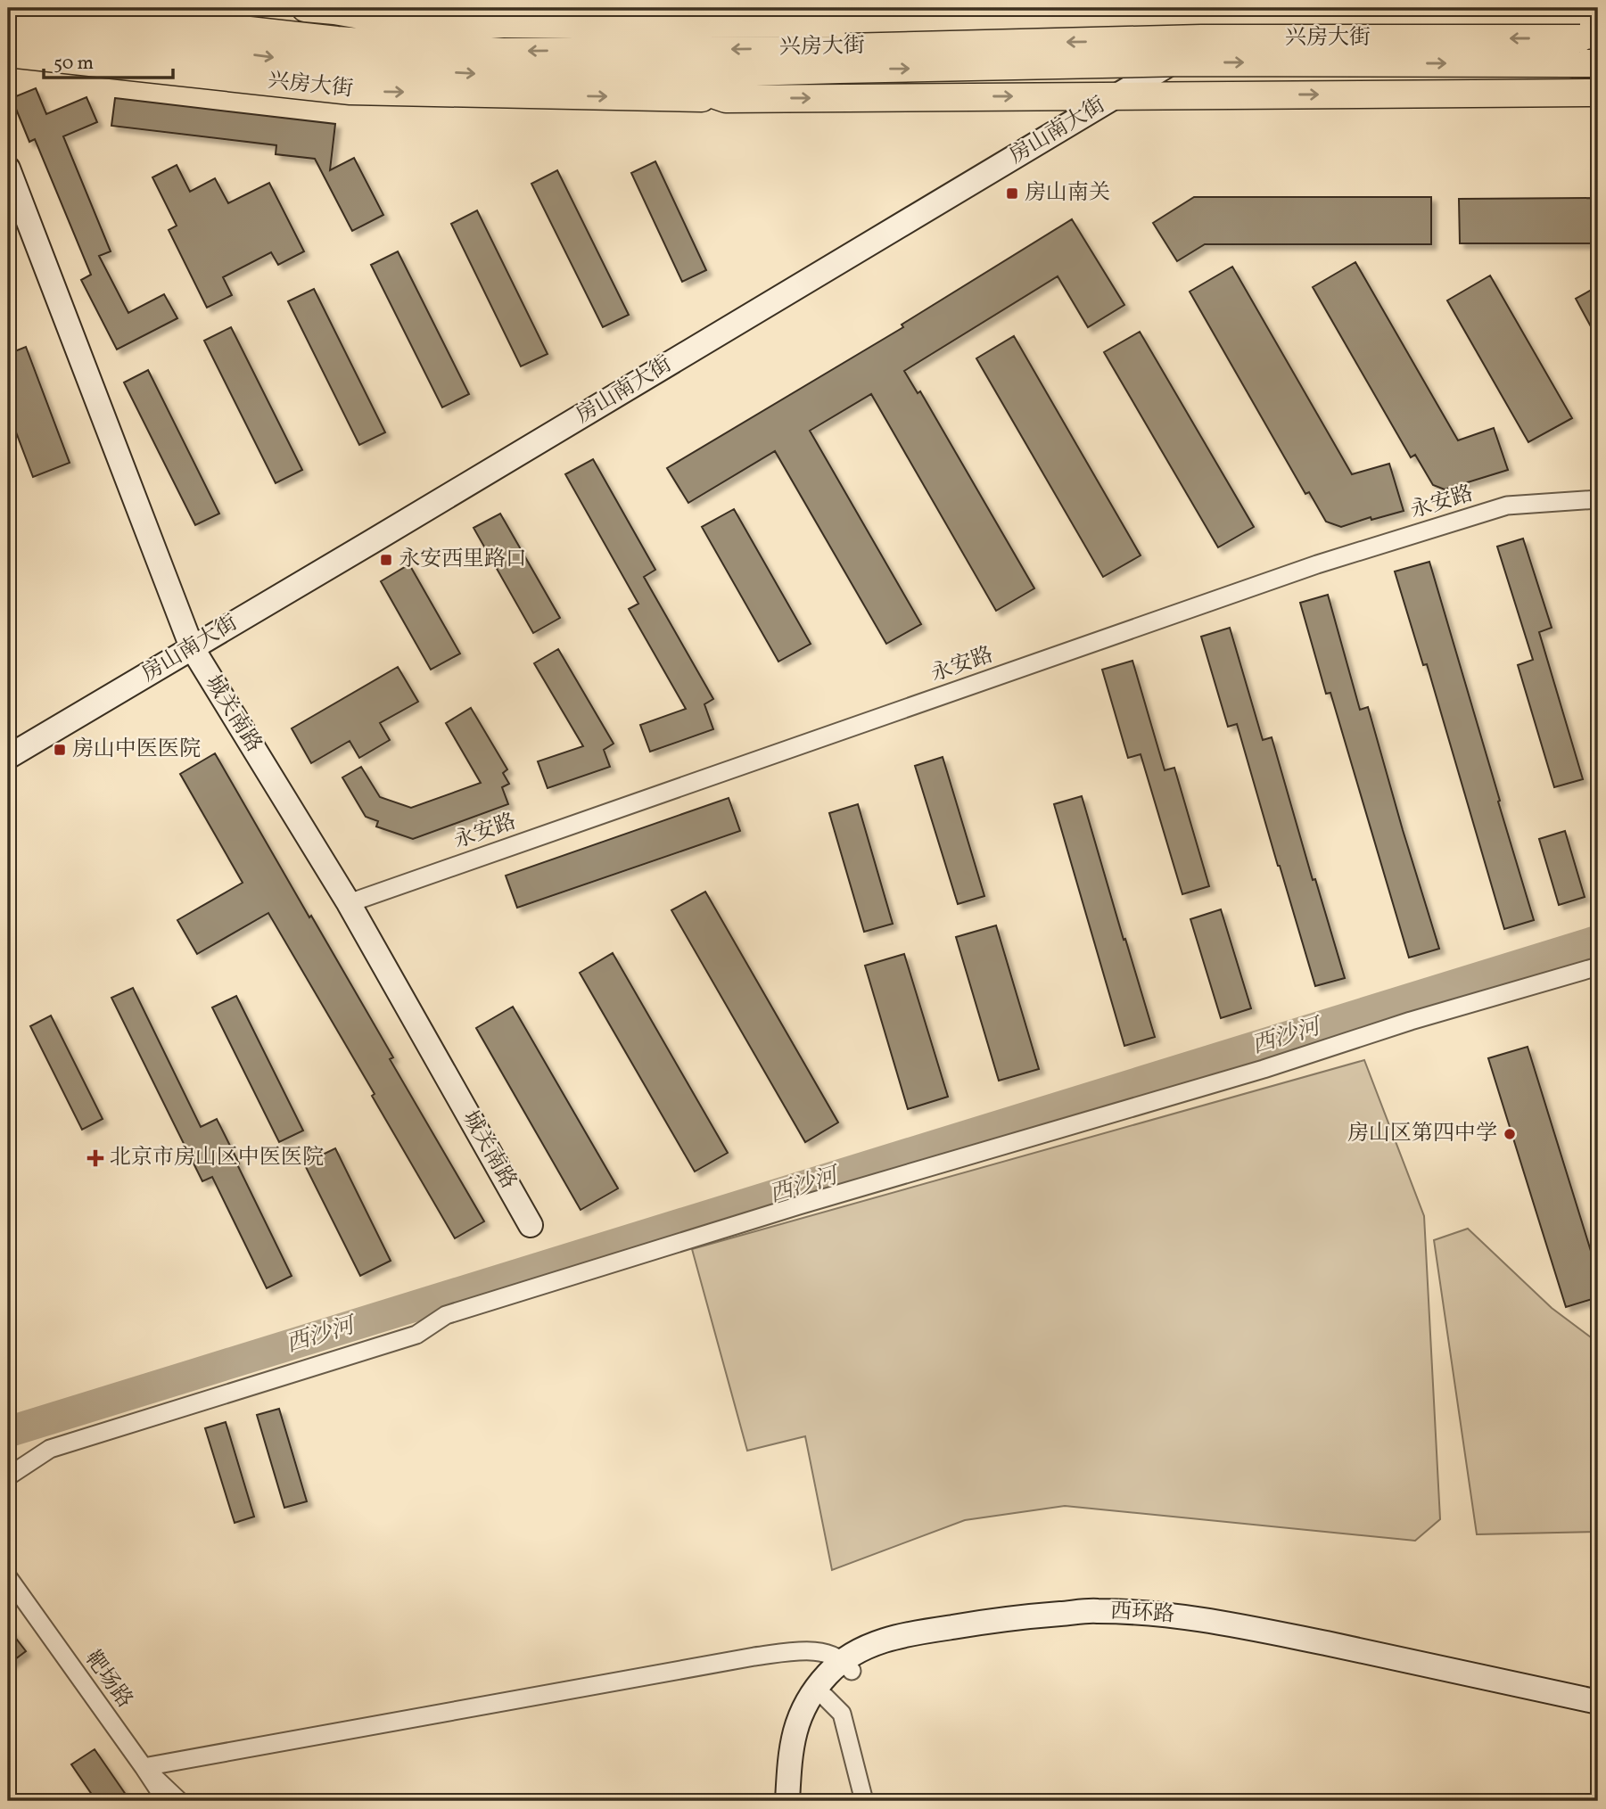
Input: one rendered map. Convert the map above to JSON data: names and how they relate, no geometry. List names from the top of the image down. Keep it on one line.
{"streets":{"main road":["兴房大街","房山南大街","城关南路","西环路"],"street":["永安路","靶场路"]},"crossings":[["兴房大街","房山南大街"],["房山南大街","城关南路"],["永安路","城关南路"]],"water":["西沙河"],"places":{"transit":["房山南关","永安西里路口","房山中医医院"],"other":["房山区第四中学"],"health":["北京市房山区中医医院"]},"scale_bar":"50 m"}
